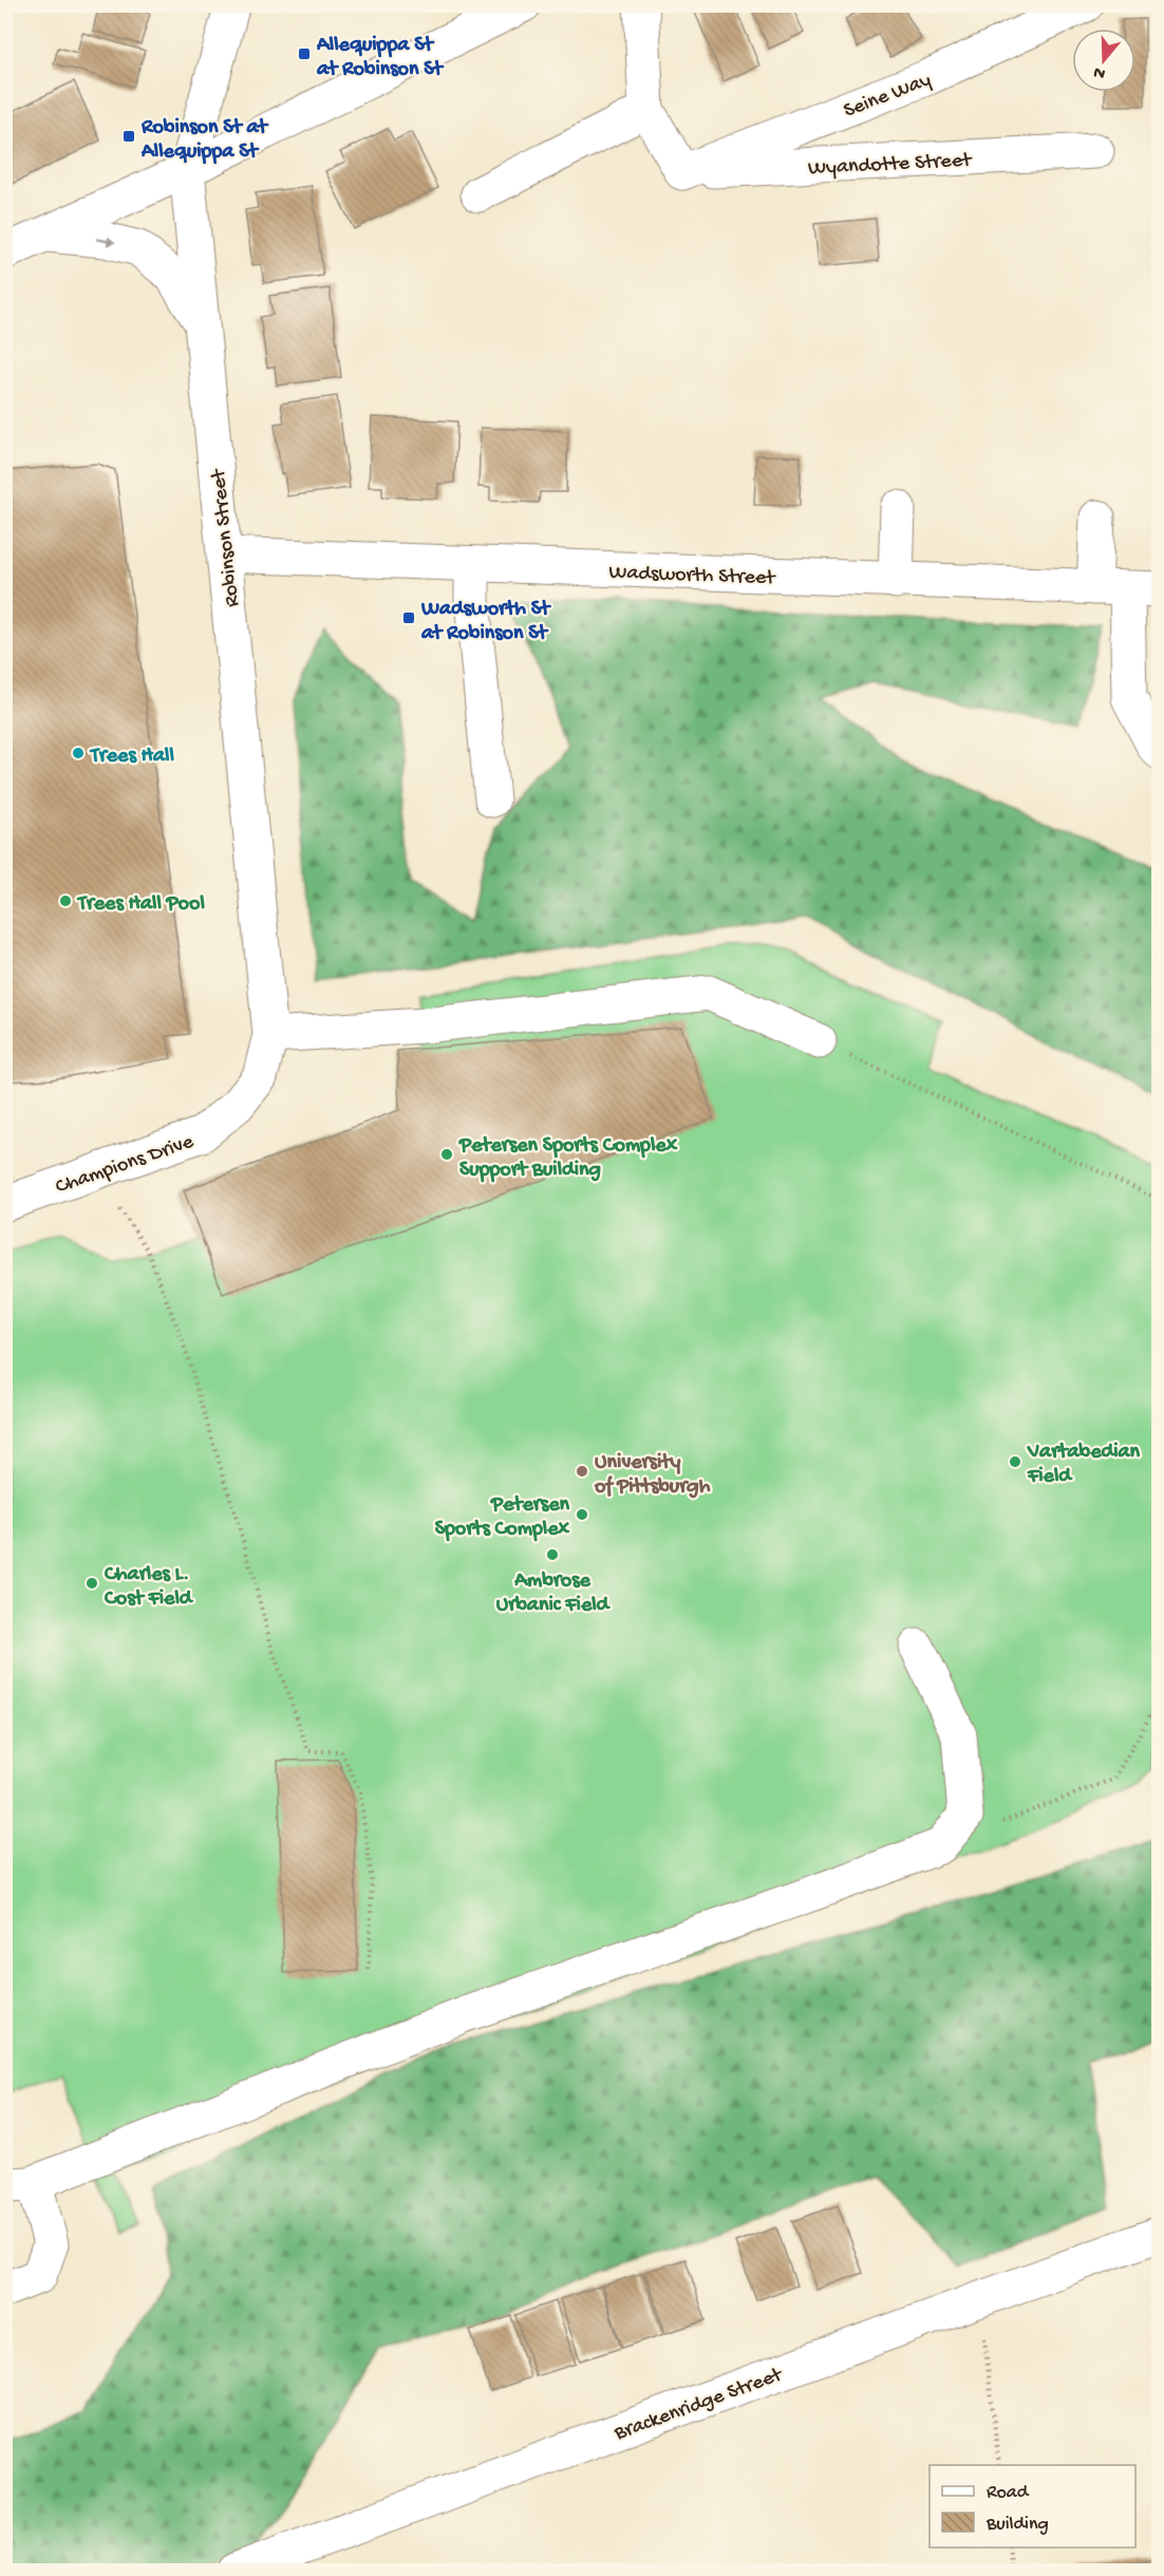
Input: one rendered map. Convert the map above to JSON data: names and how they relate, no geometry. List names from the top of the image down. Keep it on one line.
{"streets":{"street":["Seine Way","Wyandotte Street","Robinson Street","Wadsworth Street","Champions Drive","Brackenridge Street"]},"crossings":[["Seine Way","Wyandotte Street"],["Robinson Street","Wadsworth Street"],["Robinson Street","Champions Drive"]],"places":{"transit":["Allequippa St at Robinson St","Robinson St at Allequippa St","Wadsworth St at Robinson St"],"other":["Trees Hall","Trees Hall Pool","Petersen Sports Complex Support Building","Vartabedian Field","University of Pittsburgh","Petersen Sports Complex","Ambrose Urbanic Field","Charles L. Cost Field"]},"legend":["Road","Building"],"north":"bottom"}
